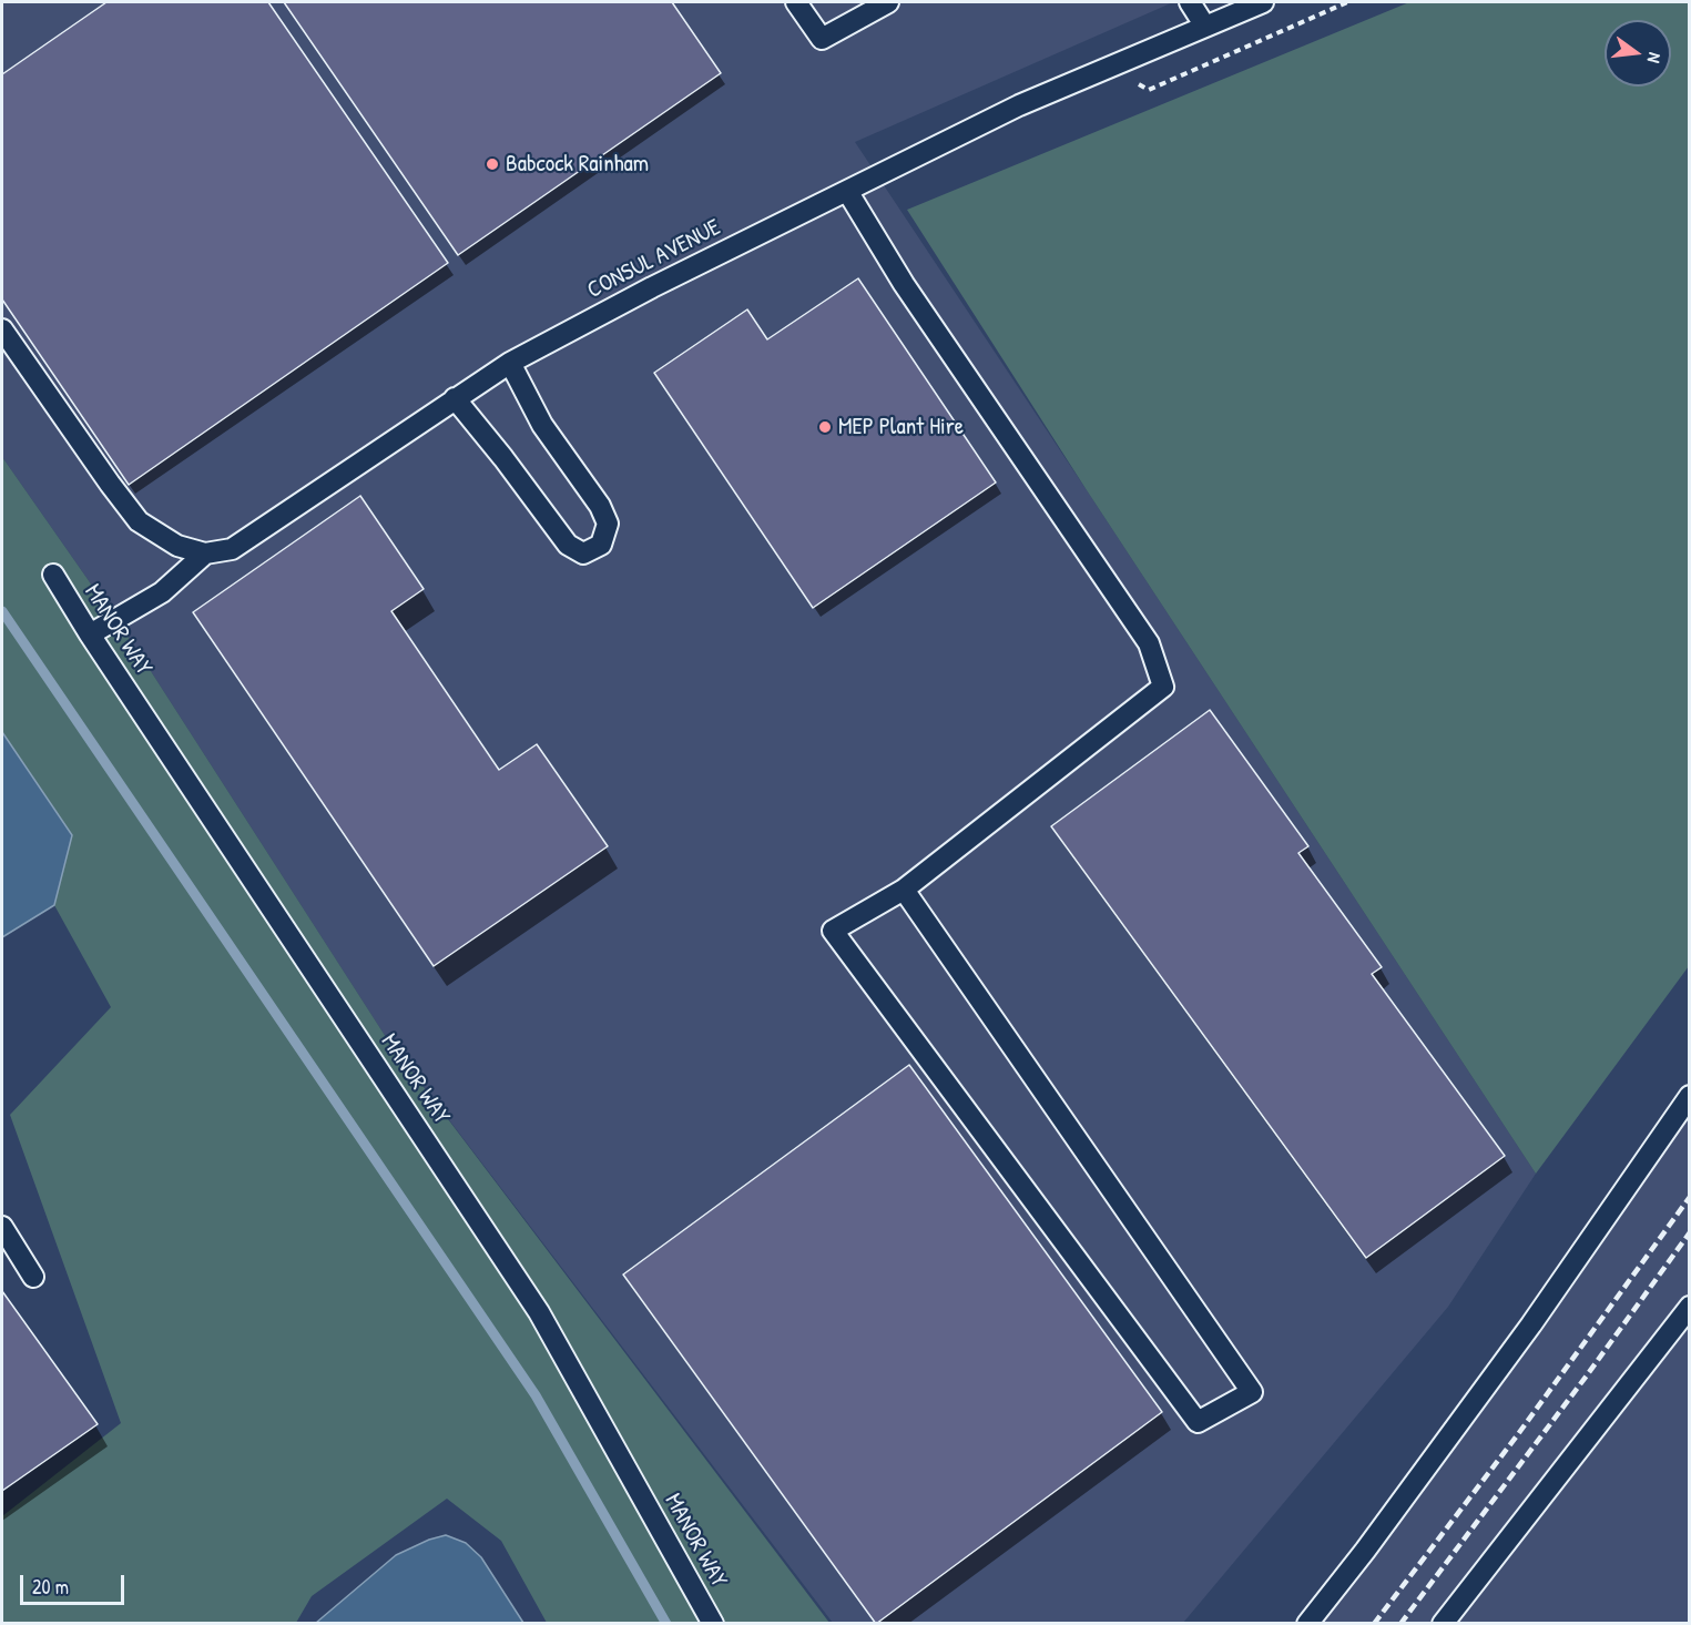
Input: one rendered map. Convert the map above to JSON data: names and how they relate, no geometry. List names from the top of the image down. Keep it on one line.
{"streets":{"lane":["CONSUL AVENUE","MANOR WAY"]},"places":["Babcock Rainham","MEP Plant Hire"],"scale_bar":"20 m","north":"right"}
